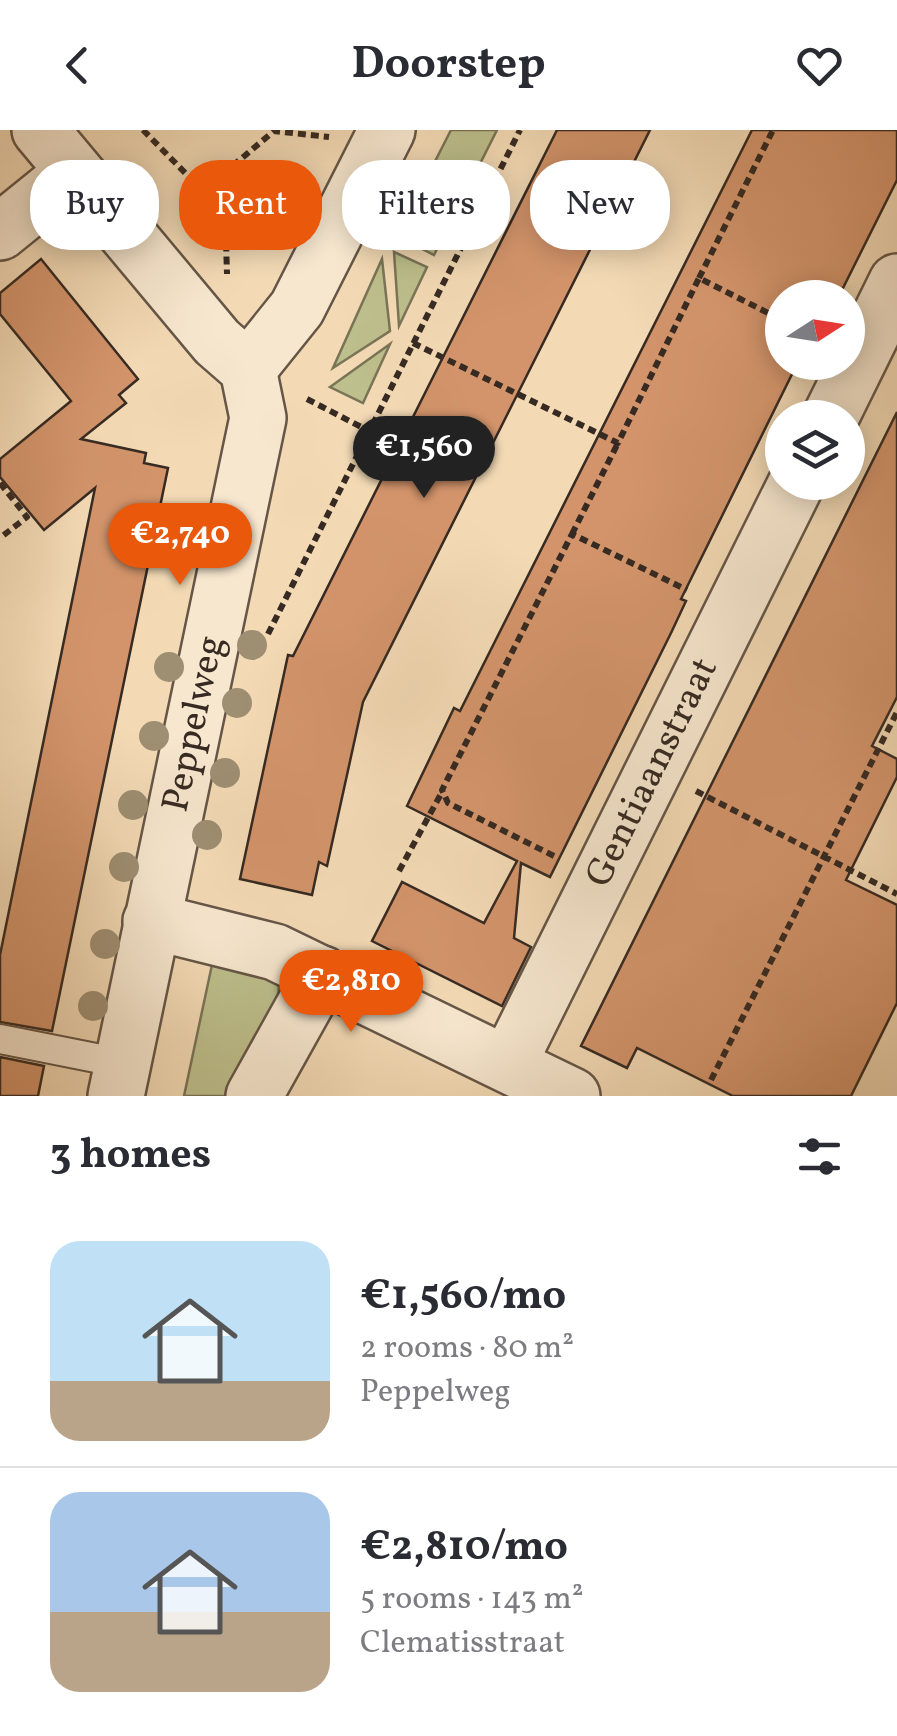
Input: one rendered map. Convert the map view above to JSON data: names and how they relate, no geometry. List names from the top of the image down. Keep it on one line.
{"streets":{"street":["Peppelweg","Gentiaanstraat"]},"north":"right","page":{"header":"Doorstep","chip":["Buy","Rent","Filters","New"],"price":["€1,560","€2,740","€2,810"],"heading":"3 homes","list":[{"name":"€1,560/mo","note":"2 rooms · 80 m² · Peppelweg"},{"name":"€2,810/mo","note":"5 rooms · 143 m² · Clematisstraat"}]}}
